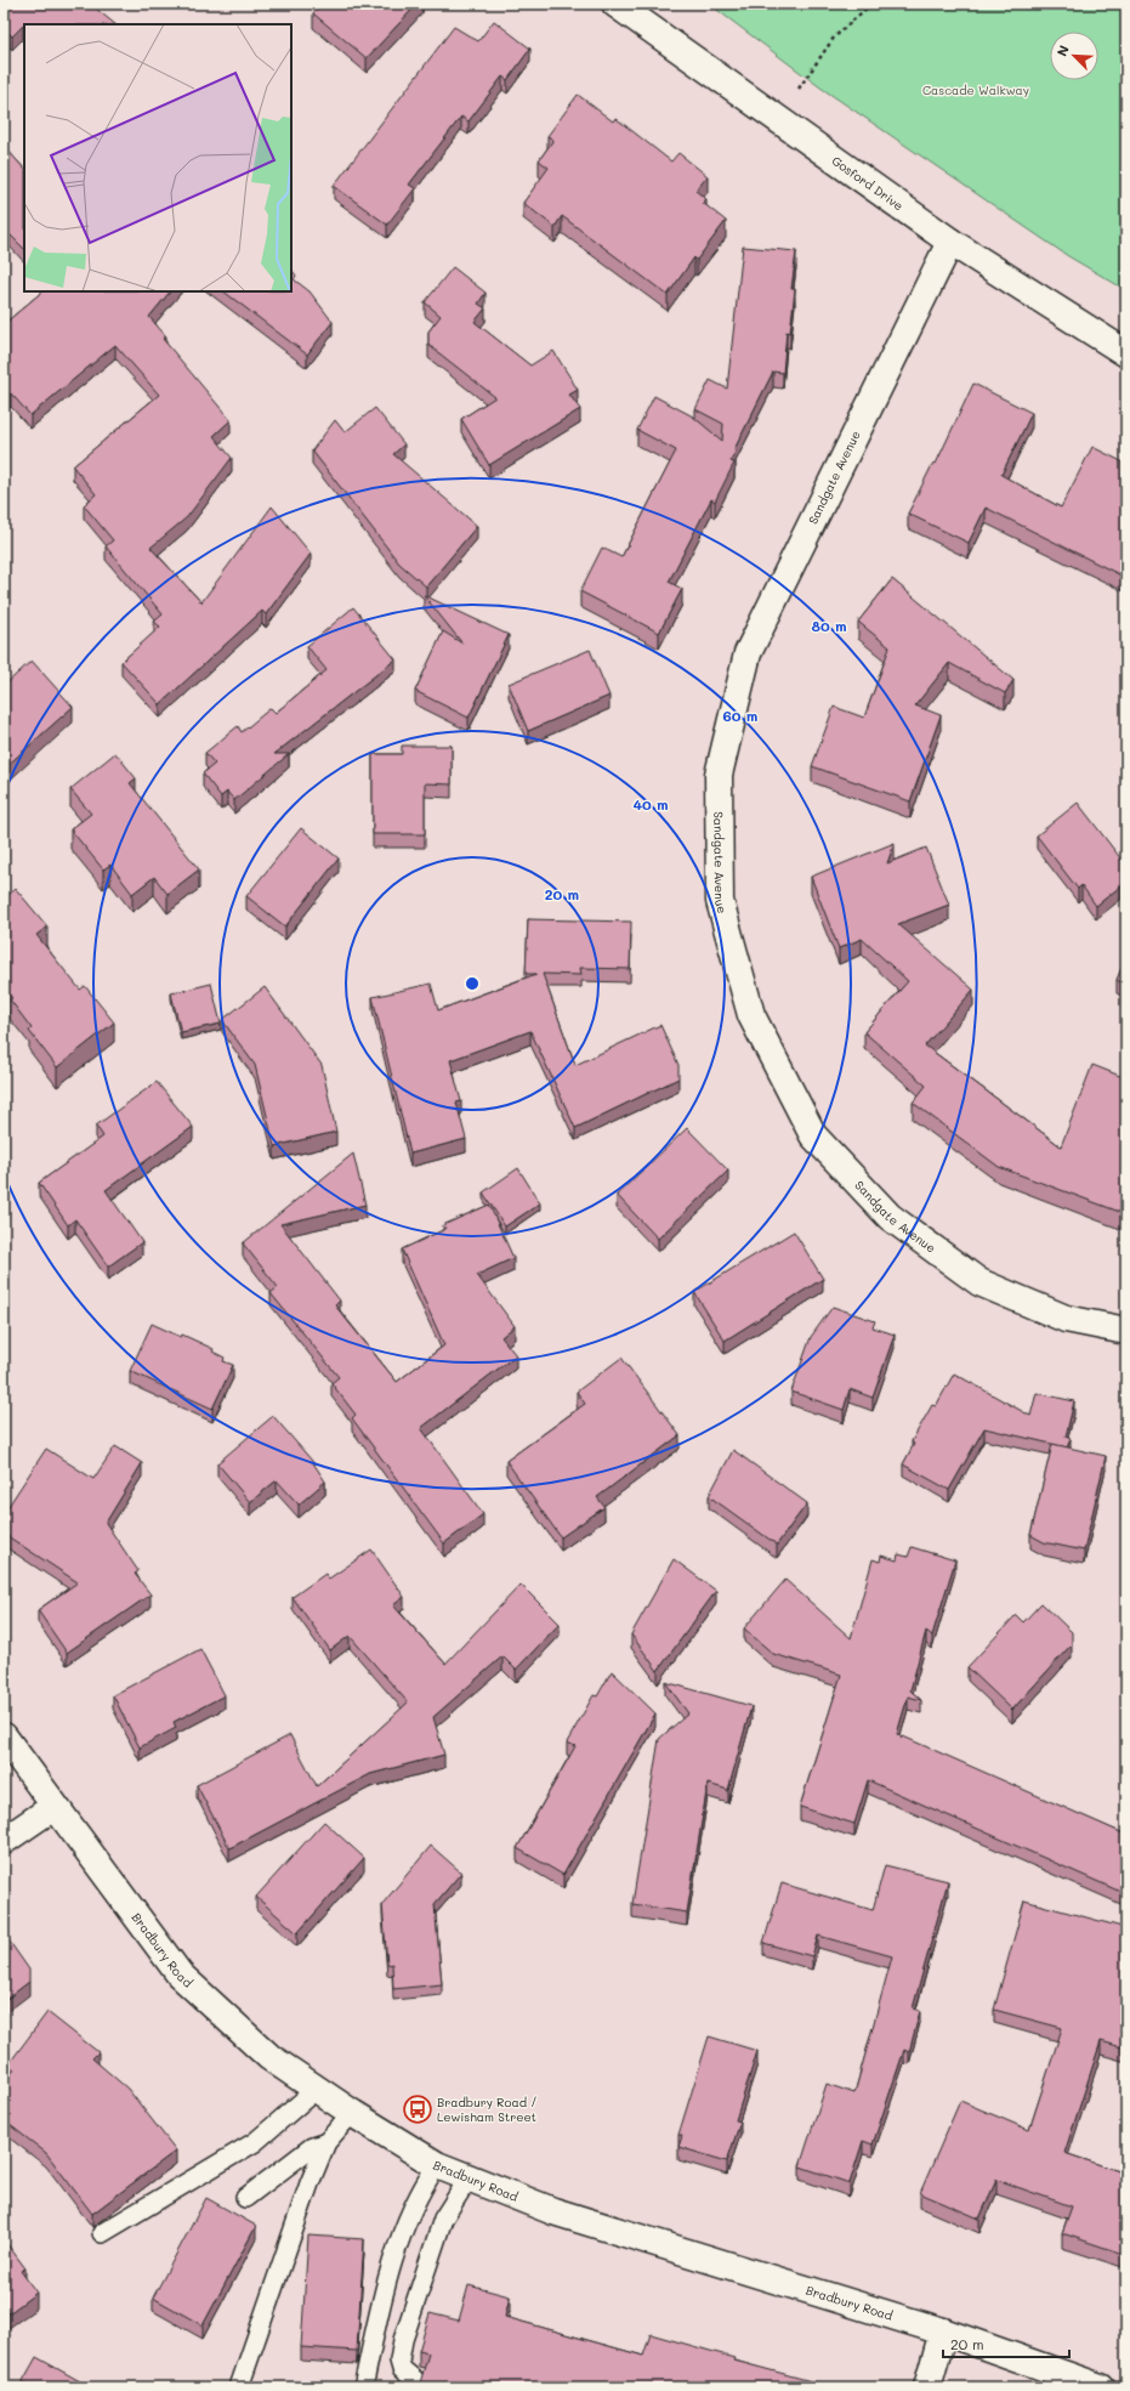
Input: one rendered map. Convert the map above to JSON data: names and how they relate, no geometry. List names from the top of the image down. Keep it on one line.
{"streets":{"street":["Gosford Drive","Sandgate Avenue","Bradbury Road"]},"crossings":[["Gosford Drive","Sandgate Avenue"]],"parks":["Cascade Walkway"],"places":{"bus stop":["Bradbury Road / Lewisham Street"]},"scale_bar":"20 m","north":"top left","rings":["80 m","60 m","40 m","20 m"]}
